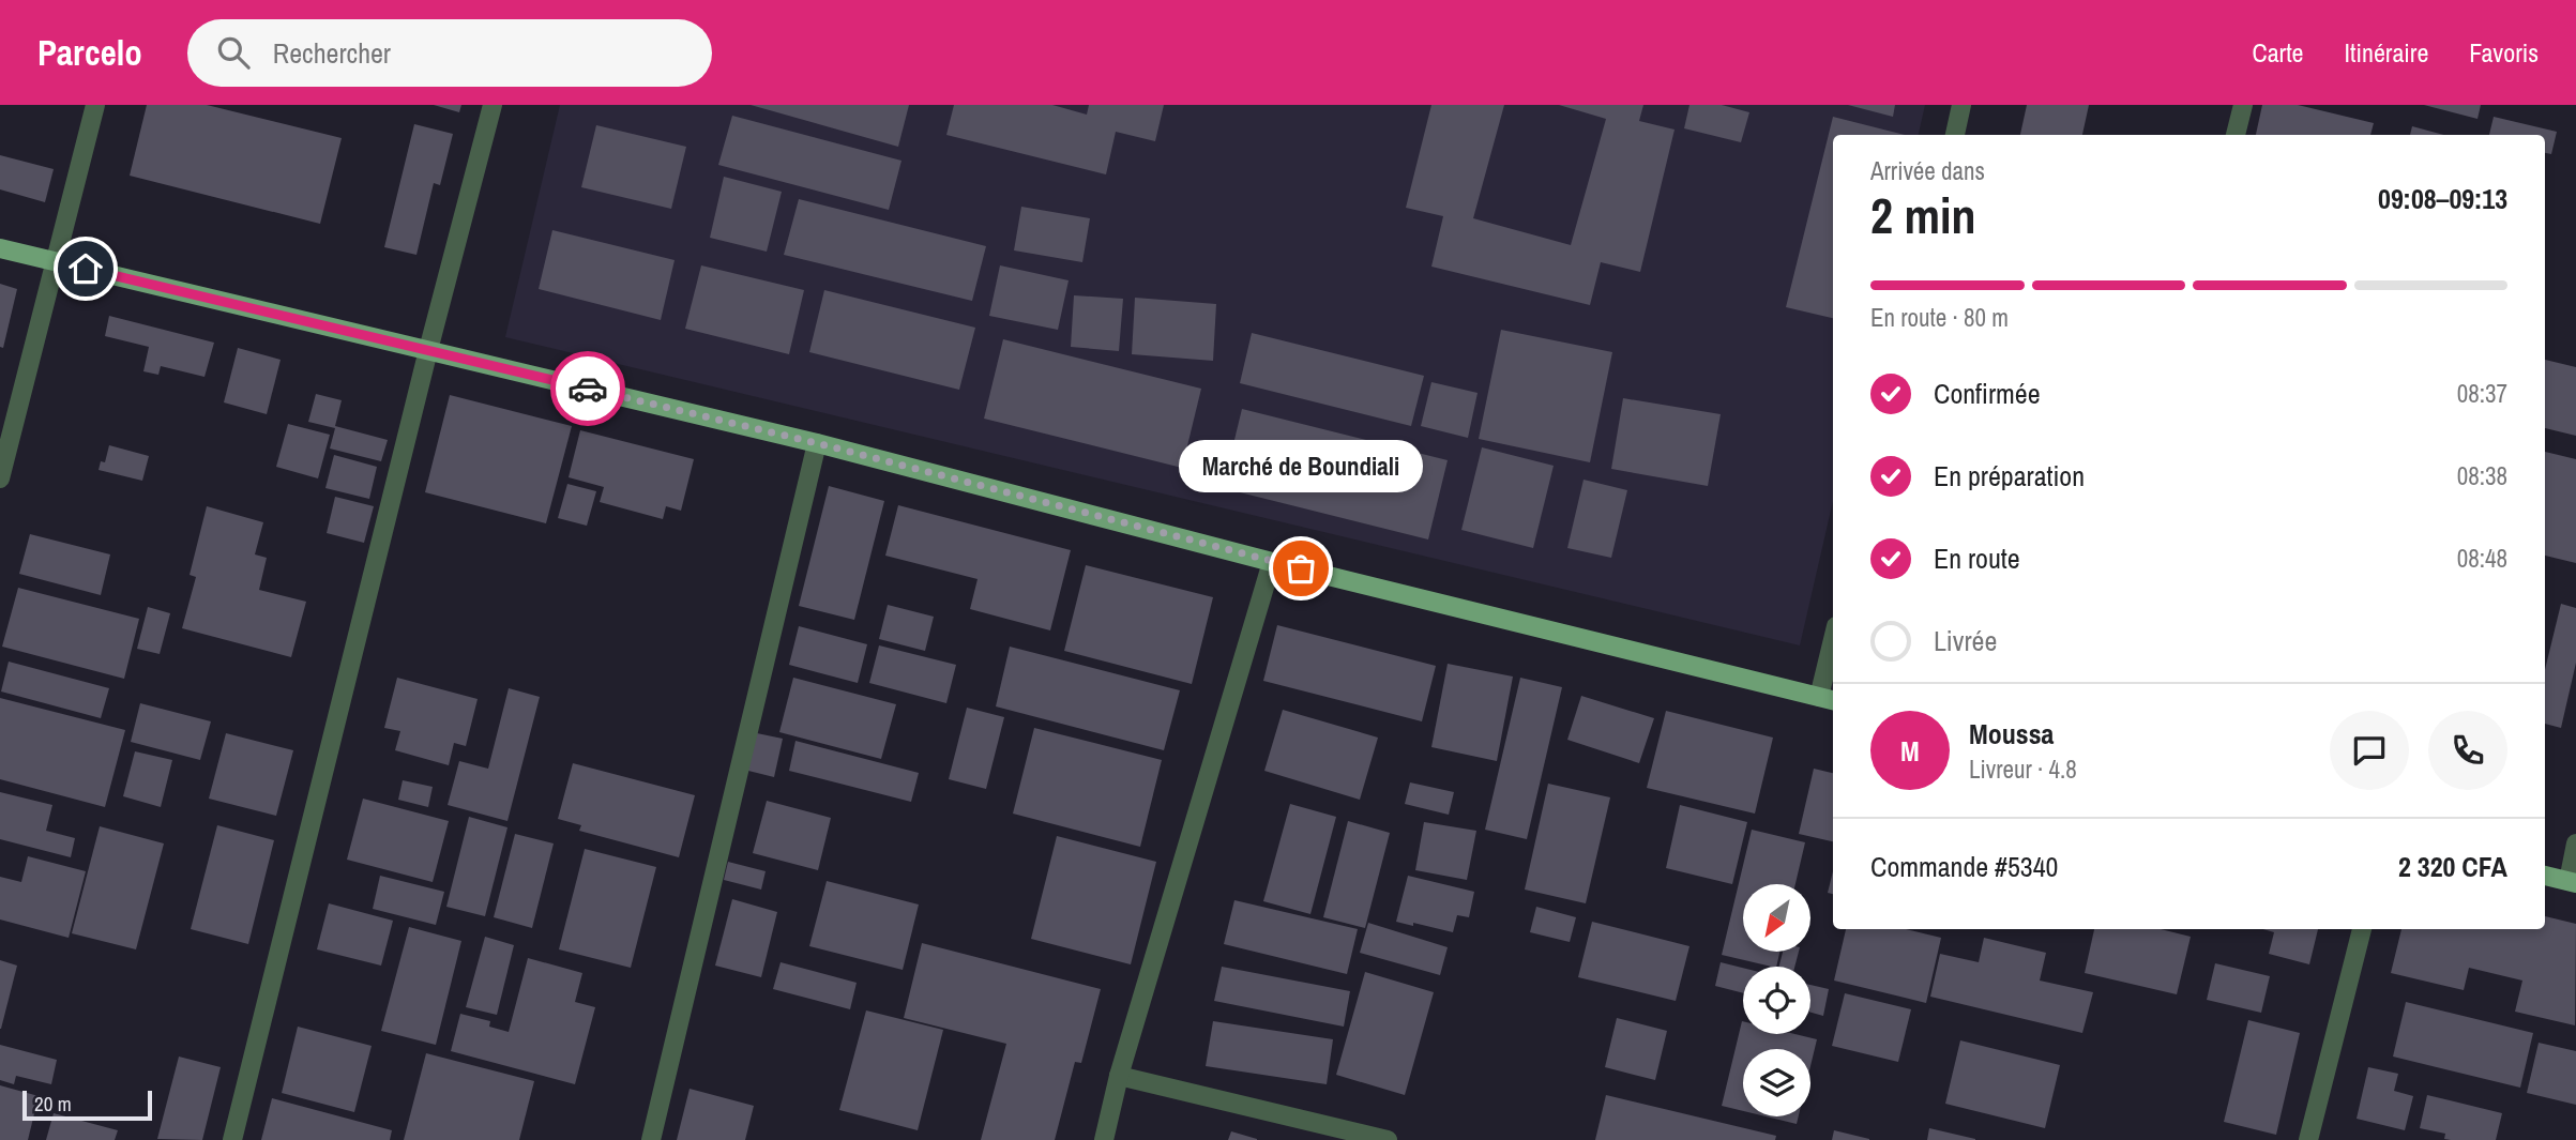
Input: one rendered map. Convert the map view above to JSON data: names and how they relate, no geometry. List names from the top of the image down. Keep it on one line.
{"places":["Marché de Boundiali"],"scale_bar":"20 m","north":"bottom left","page":{"header":"Parcelo","search":"Rechercher","nav":["Carte","Itinéraire","Favoris"],"heading":["2 min","Arrivée dans","09:08–09:13"],"panel":["Moussa","Livreur · 4.8","Commande #5340","2 320 CFA"],"bar":"En route · 80 m","list":[["Confirmée","08:37"],["En préparation","08:38"],["En route","08:48"],"Livrée"],"bubble":"Marché de Boundiali","round":"M","scale":"20 m"}}
